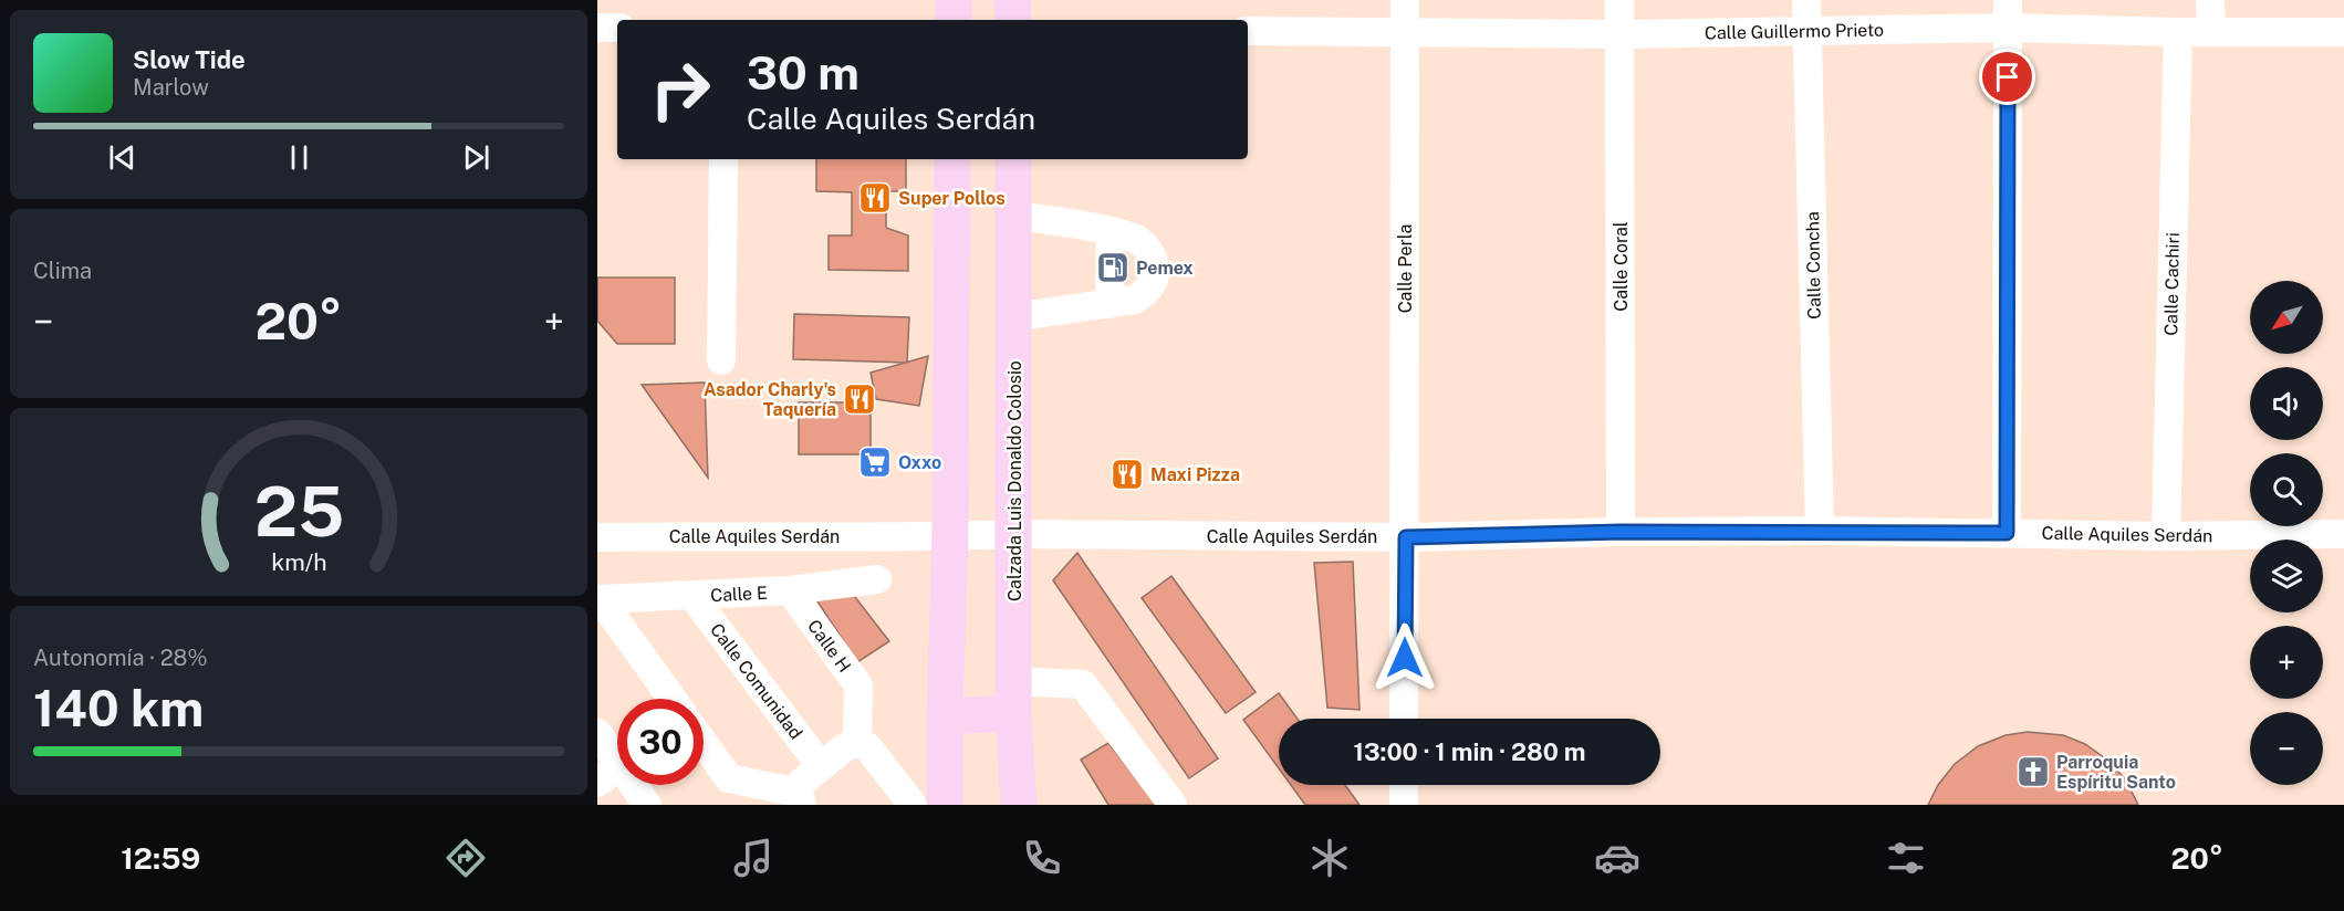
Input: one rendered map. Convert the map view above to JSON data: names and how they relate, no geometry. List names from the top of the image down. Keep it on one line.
{"streets":{"main road":["Calzada Luis Donaldo Colosio"],"street":["Calle Guillermo Prieto","Calle Concha","Calle Coral","Calle Perla","Calle Cachiri","Calle Aquiles Serdán","Calle E","Calle H","Calle Comunidad"]},"crossings":[["Calle Guillermo Prieto","Calle Concha"],["Calle Guillermo Prieto","Calle Coral"],["Calle Guillermo Prieto","Calle Perla"],["Calle Guillermo Prieto","Calle Cachiri"],["Calle Concha","Calle Aquiles Serdán"],["Calle Coral","Calle Aquiles Serdán"],["Calle Perla","Calle Aquiles Serdán"],["Calle Cachiri","Calle Aquiles Serdán"],["Calzada Luis Donaldo Colosio","Calle Aquiles Serdán"],["Calle E","Calle H"],["Calle E","Calle Comunidad"]],"places":{"restaurant":["Super Pollos","Asador Charly's Taquería","Maxi Pizza"],"fuel station":["Pemex"],"supermarket":["Oxxo"],"church":["Parroquia Espíritu Santo"]},"north":"bottom left","page":{"turn":["30 m","Calle Aquiles Serdán"],"song":["Slow Tide","Marlow"],"tile":["Clima",["Autonomía · 28%","140 km"]],"map_buttons":["+","−"],"heat":["−","20°","+"],"limit":"30","trip":"13:00 · 1 min · 280 m","tabs":["12:59","20°"],"gauge":["25","km/h"]}}
